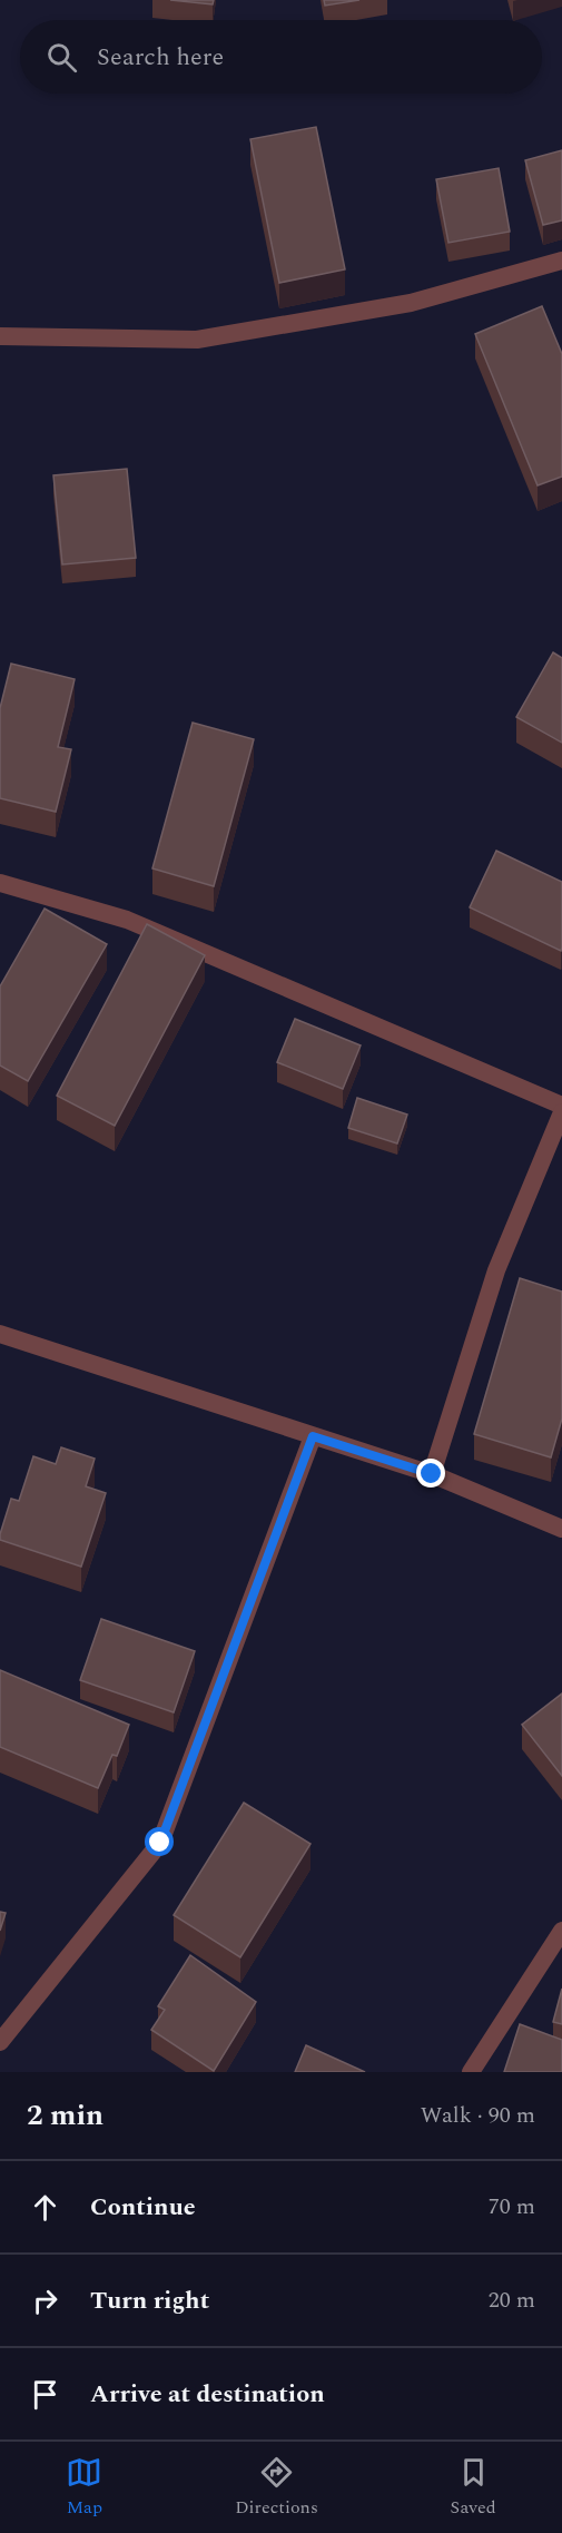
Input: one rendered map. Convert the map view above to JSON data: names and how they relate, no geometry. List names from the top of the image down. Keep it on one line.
{"page":{"search":"Search here","heading":["2 min","Walk · 90 m"],"list":[["Continue","70 m"],["Turn right","20 m"],"Arrive at destination"],"nav":["Map","Directions","Saved"]}}
